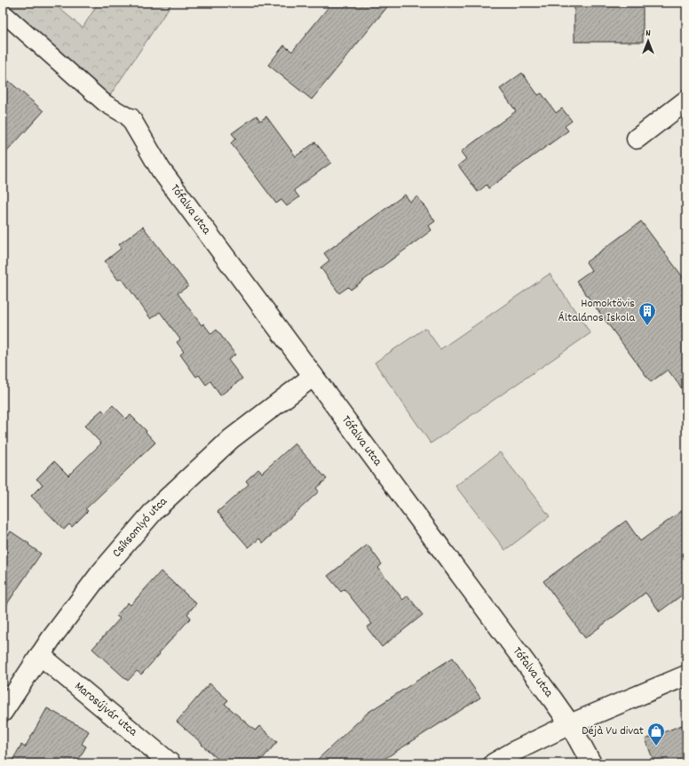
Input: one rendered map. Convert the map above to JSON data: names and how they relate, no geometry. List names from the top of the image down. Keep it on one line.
{"streets":{"street":["Tófalva utca","Csíksomlyó utca","Marosújvár utca"]},"crossings":[["Tófalva utca","Csíksomlyó utca"],["Csíksomlyó utca","Marosújvár utca"]],"places":{"building":["Homoktövis Általános Iskola"],"shop":["Déjà Vu divat"]},"north":"top"}
